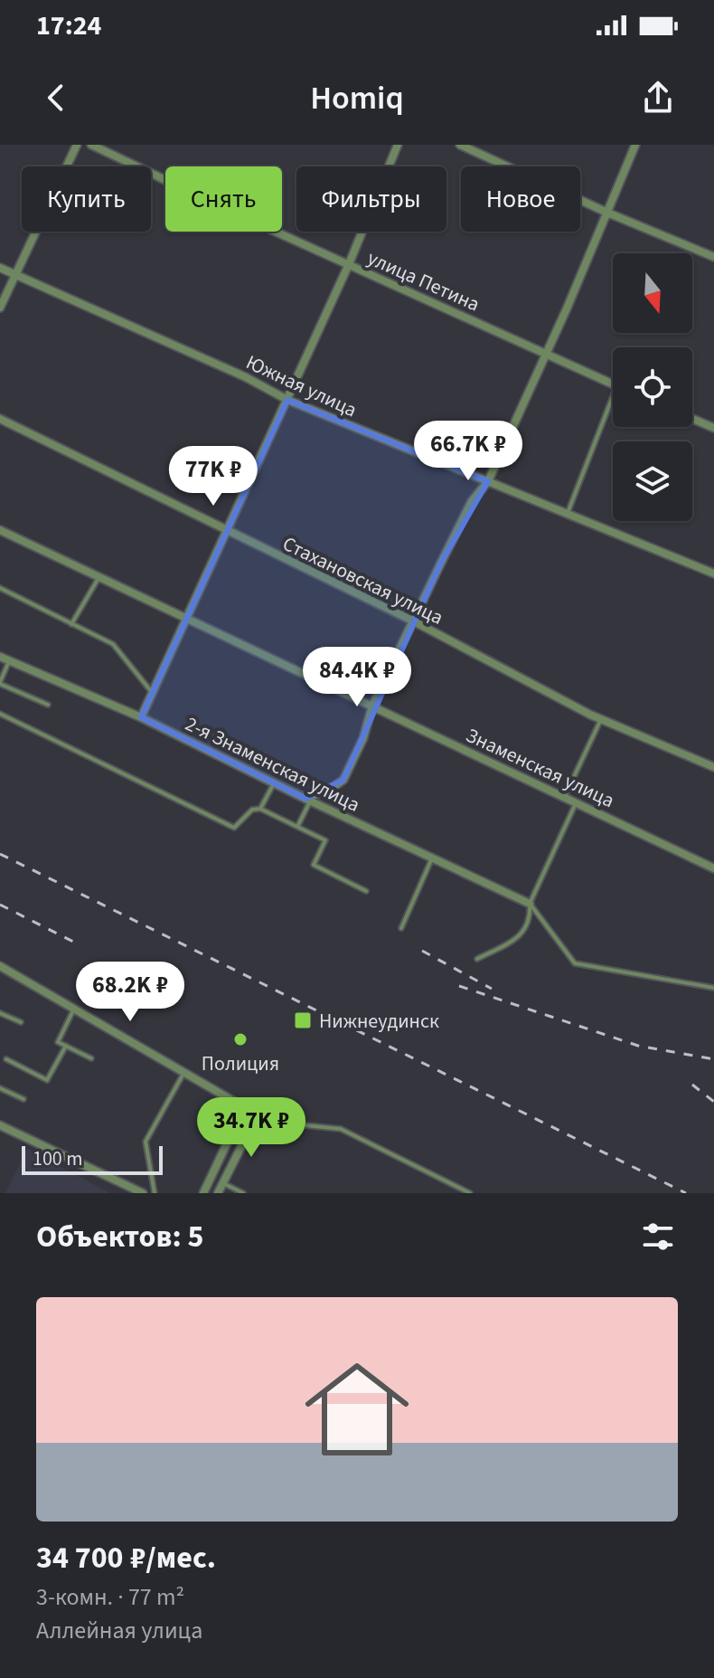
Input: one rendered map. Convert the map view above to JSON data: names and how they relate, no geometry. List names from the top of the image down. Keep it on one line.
{"streets":{"street":["улица Петина","Южная улица","Стахановская улица","2-я Знаменская улица","Знаменская улица"]},"places":{"transit":["Нижнеудинск"],"other":["Полиция"]},"scale_bar":"100 m","north":"bottom","page":{"status":"17:24","header":"Homiq","chip":["Купить","Снять","Фильтры","Новое"],"price":["66.7K ₽","77K ₽","84.4K ₽","68.2K ₽","34.7K ₽"],"scale":"100 m","heading":"Объектов: 5","list":[{"name":"34 700 ₽/мес.","note":"3-комн. · 77 m² · Аллейная улица"}]}}
